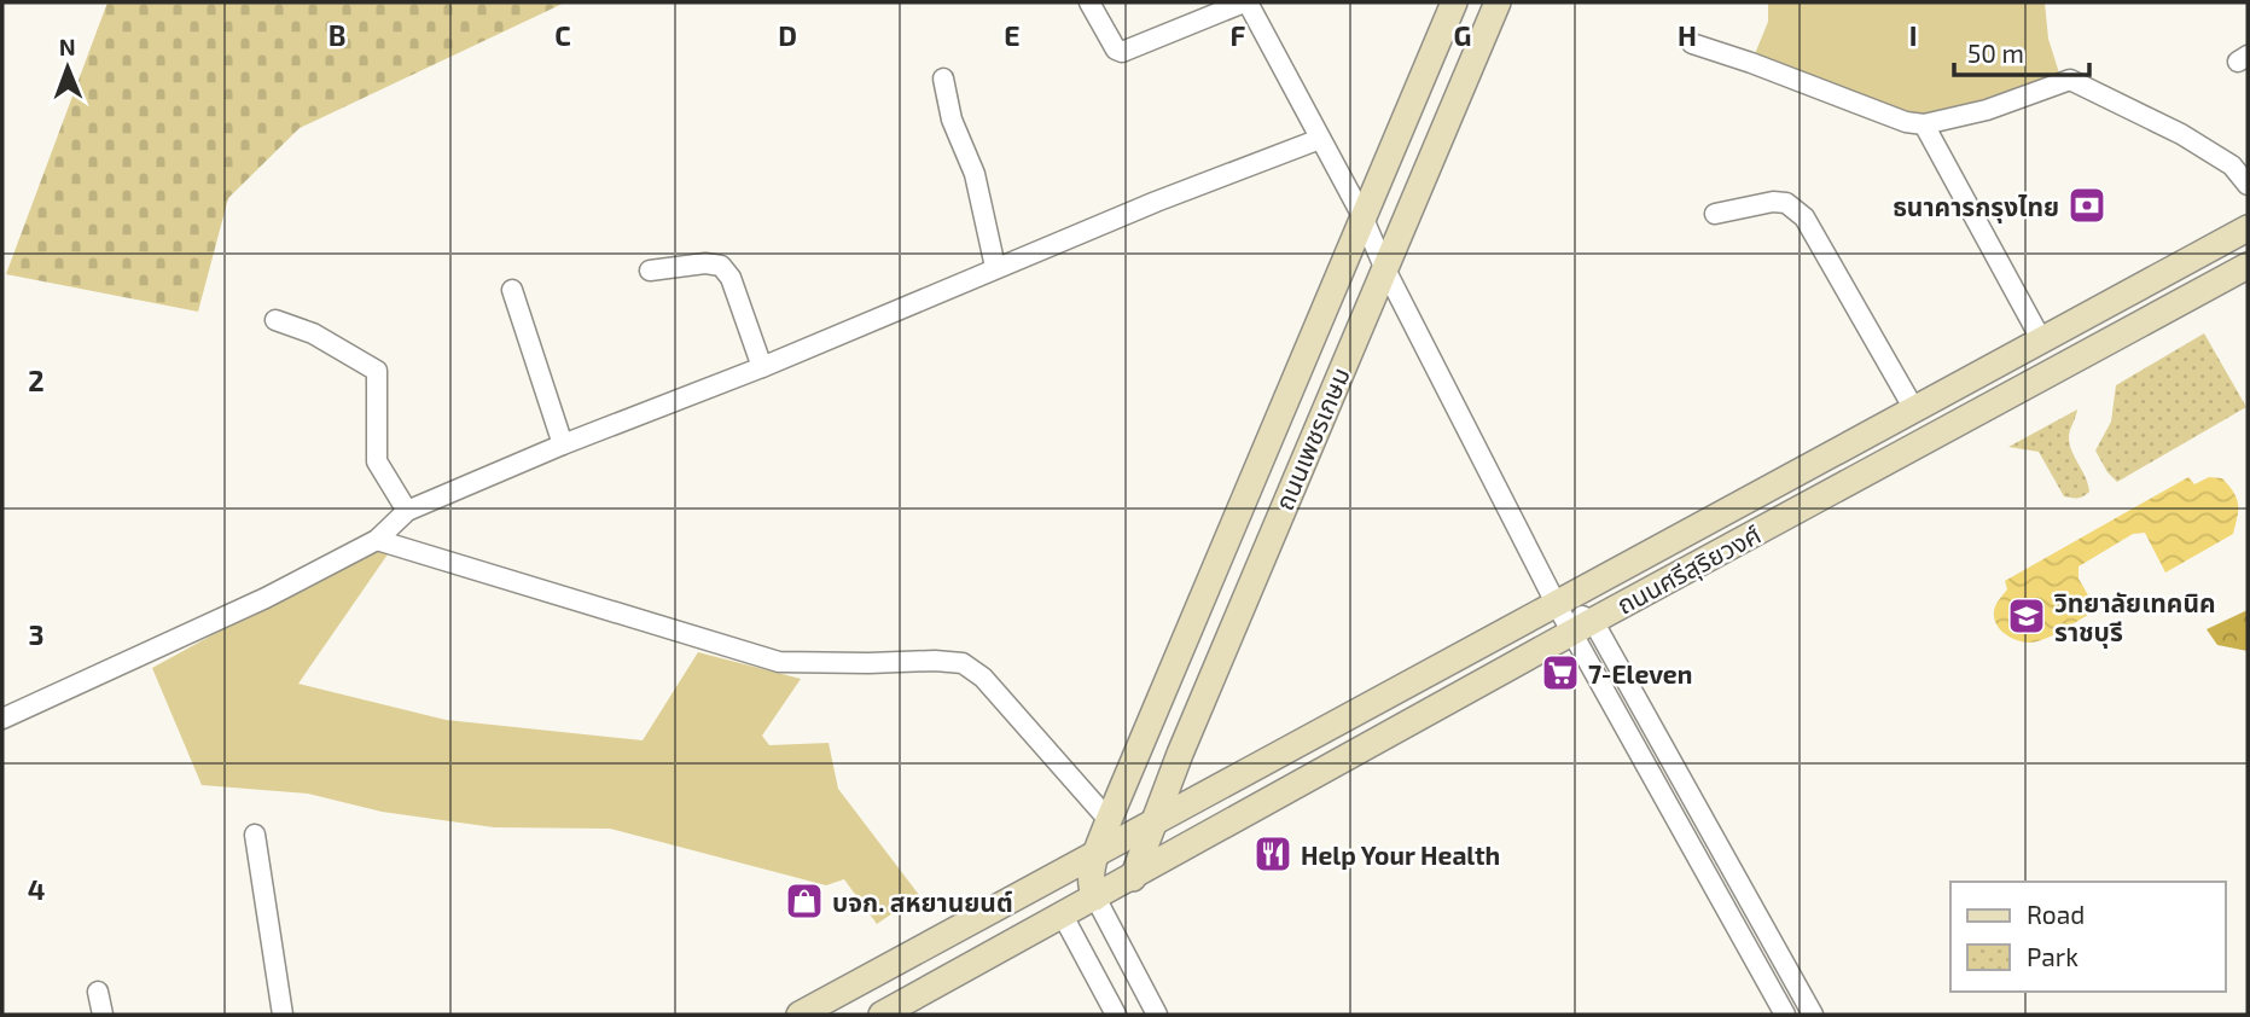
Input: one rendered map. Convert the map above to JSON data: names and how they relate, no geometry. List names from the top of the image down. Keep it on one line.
{"streets":{"main road":["ถนนเพชรเกษม","ถนนศรีสุริยวงศ์"]},"crossings":[["ถนนเพชรเกษม","ถนนศรีสุริยวงศ์"]],"places":{"bank":["ธนาคารกรุงไทย"],"school or university":["วิทยาลัยเทคนิค ราชบุรี"],"supermarket":["7-Eleven"],"restaurant":["Help Your Health"],"shop":["บจก. สหยานยนต์"]},"legend":["Road","Park"],"scale_bar":"50 m","north":"top","grid":{"columns":["B","C","D","E","F","G","H","I"],"rows":["2","3","4"]}}
